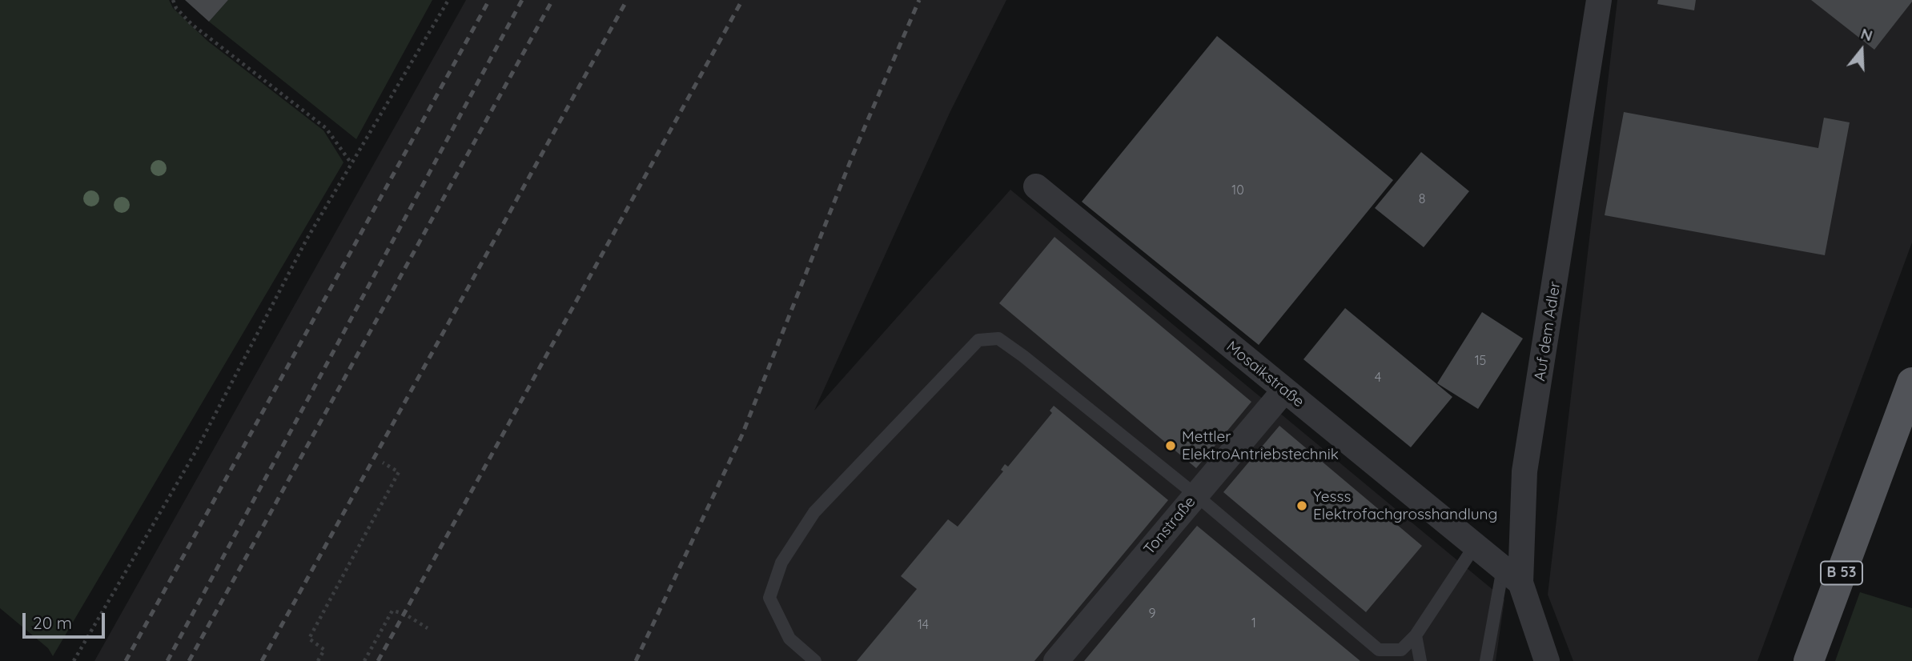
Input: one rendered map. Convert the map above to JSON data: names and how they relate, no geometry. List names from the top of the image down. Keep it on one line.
{"streets":{"main road":["B 53"],"street":["Auf dem Adler","Mosaikstraße","Tonstraße"]},"crossings":[["Auf dem Adler","Mosaikstraße"],["Mosaikstraße","Tonstraße"]],"places":["Mettler ElektroAntriebstechnik","Yesss Elektrofachgrosshandlung"],"house_numbers":["10","8","15","4","9","1","14"],"scale_bar":"20 m","north":"top"}
